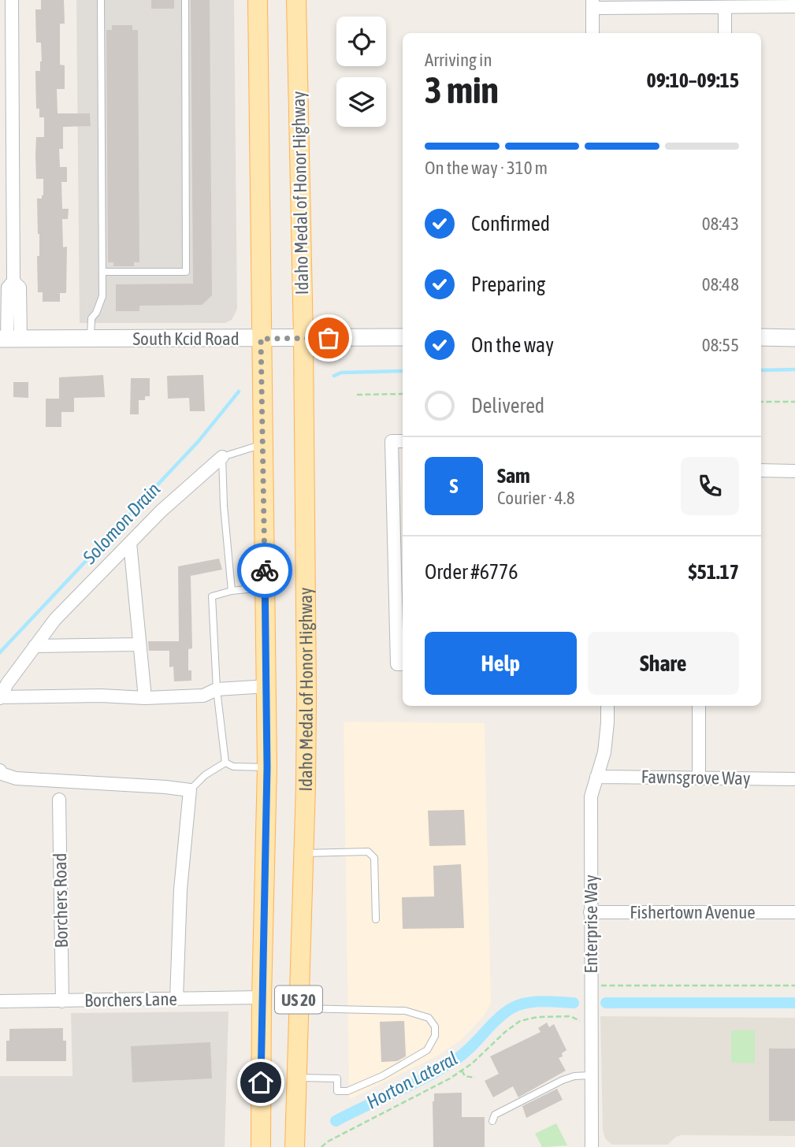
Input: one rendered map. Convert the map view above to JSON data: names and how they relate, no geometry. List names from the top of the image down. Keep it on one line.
{"streets":{"main road":["Idaho Medal of Honor Highway","US 20"],"street":["South Kcid Road","Fawnsgrove Way","Borchers Road","Fishertown Avenue","Enterprise Way","Borchers Lane"]},"crossings":[["Idaho Medal of Honor Highway","South Kcid Road"],["South Kcid Road","US 20"],["Fawnsgrove Way","Enterprise Way"],["Borchers Road","Borchers Lane"],["Fishertown Avenue","Enterprise Way"],["Borchers Lane","US 20"]],"water":["Solomon Drain","Horton Lateral"],"page":{"heading":["3 min","Arriving in","09:10–09:15"],"panel":["Sam","Courier · 4.8","Order #6776","$51.17"],"bar":"On the way · 310 m","list":[["Confirmed","08:43"],["Preparing","08:48"],["On the way","08:55"],"Delivered"],"round":"S","buttons":["Help","Share"]}}
